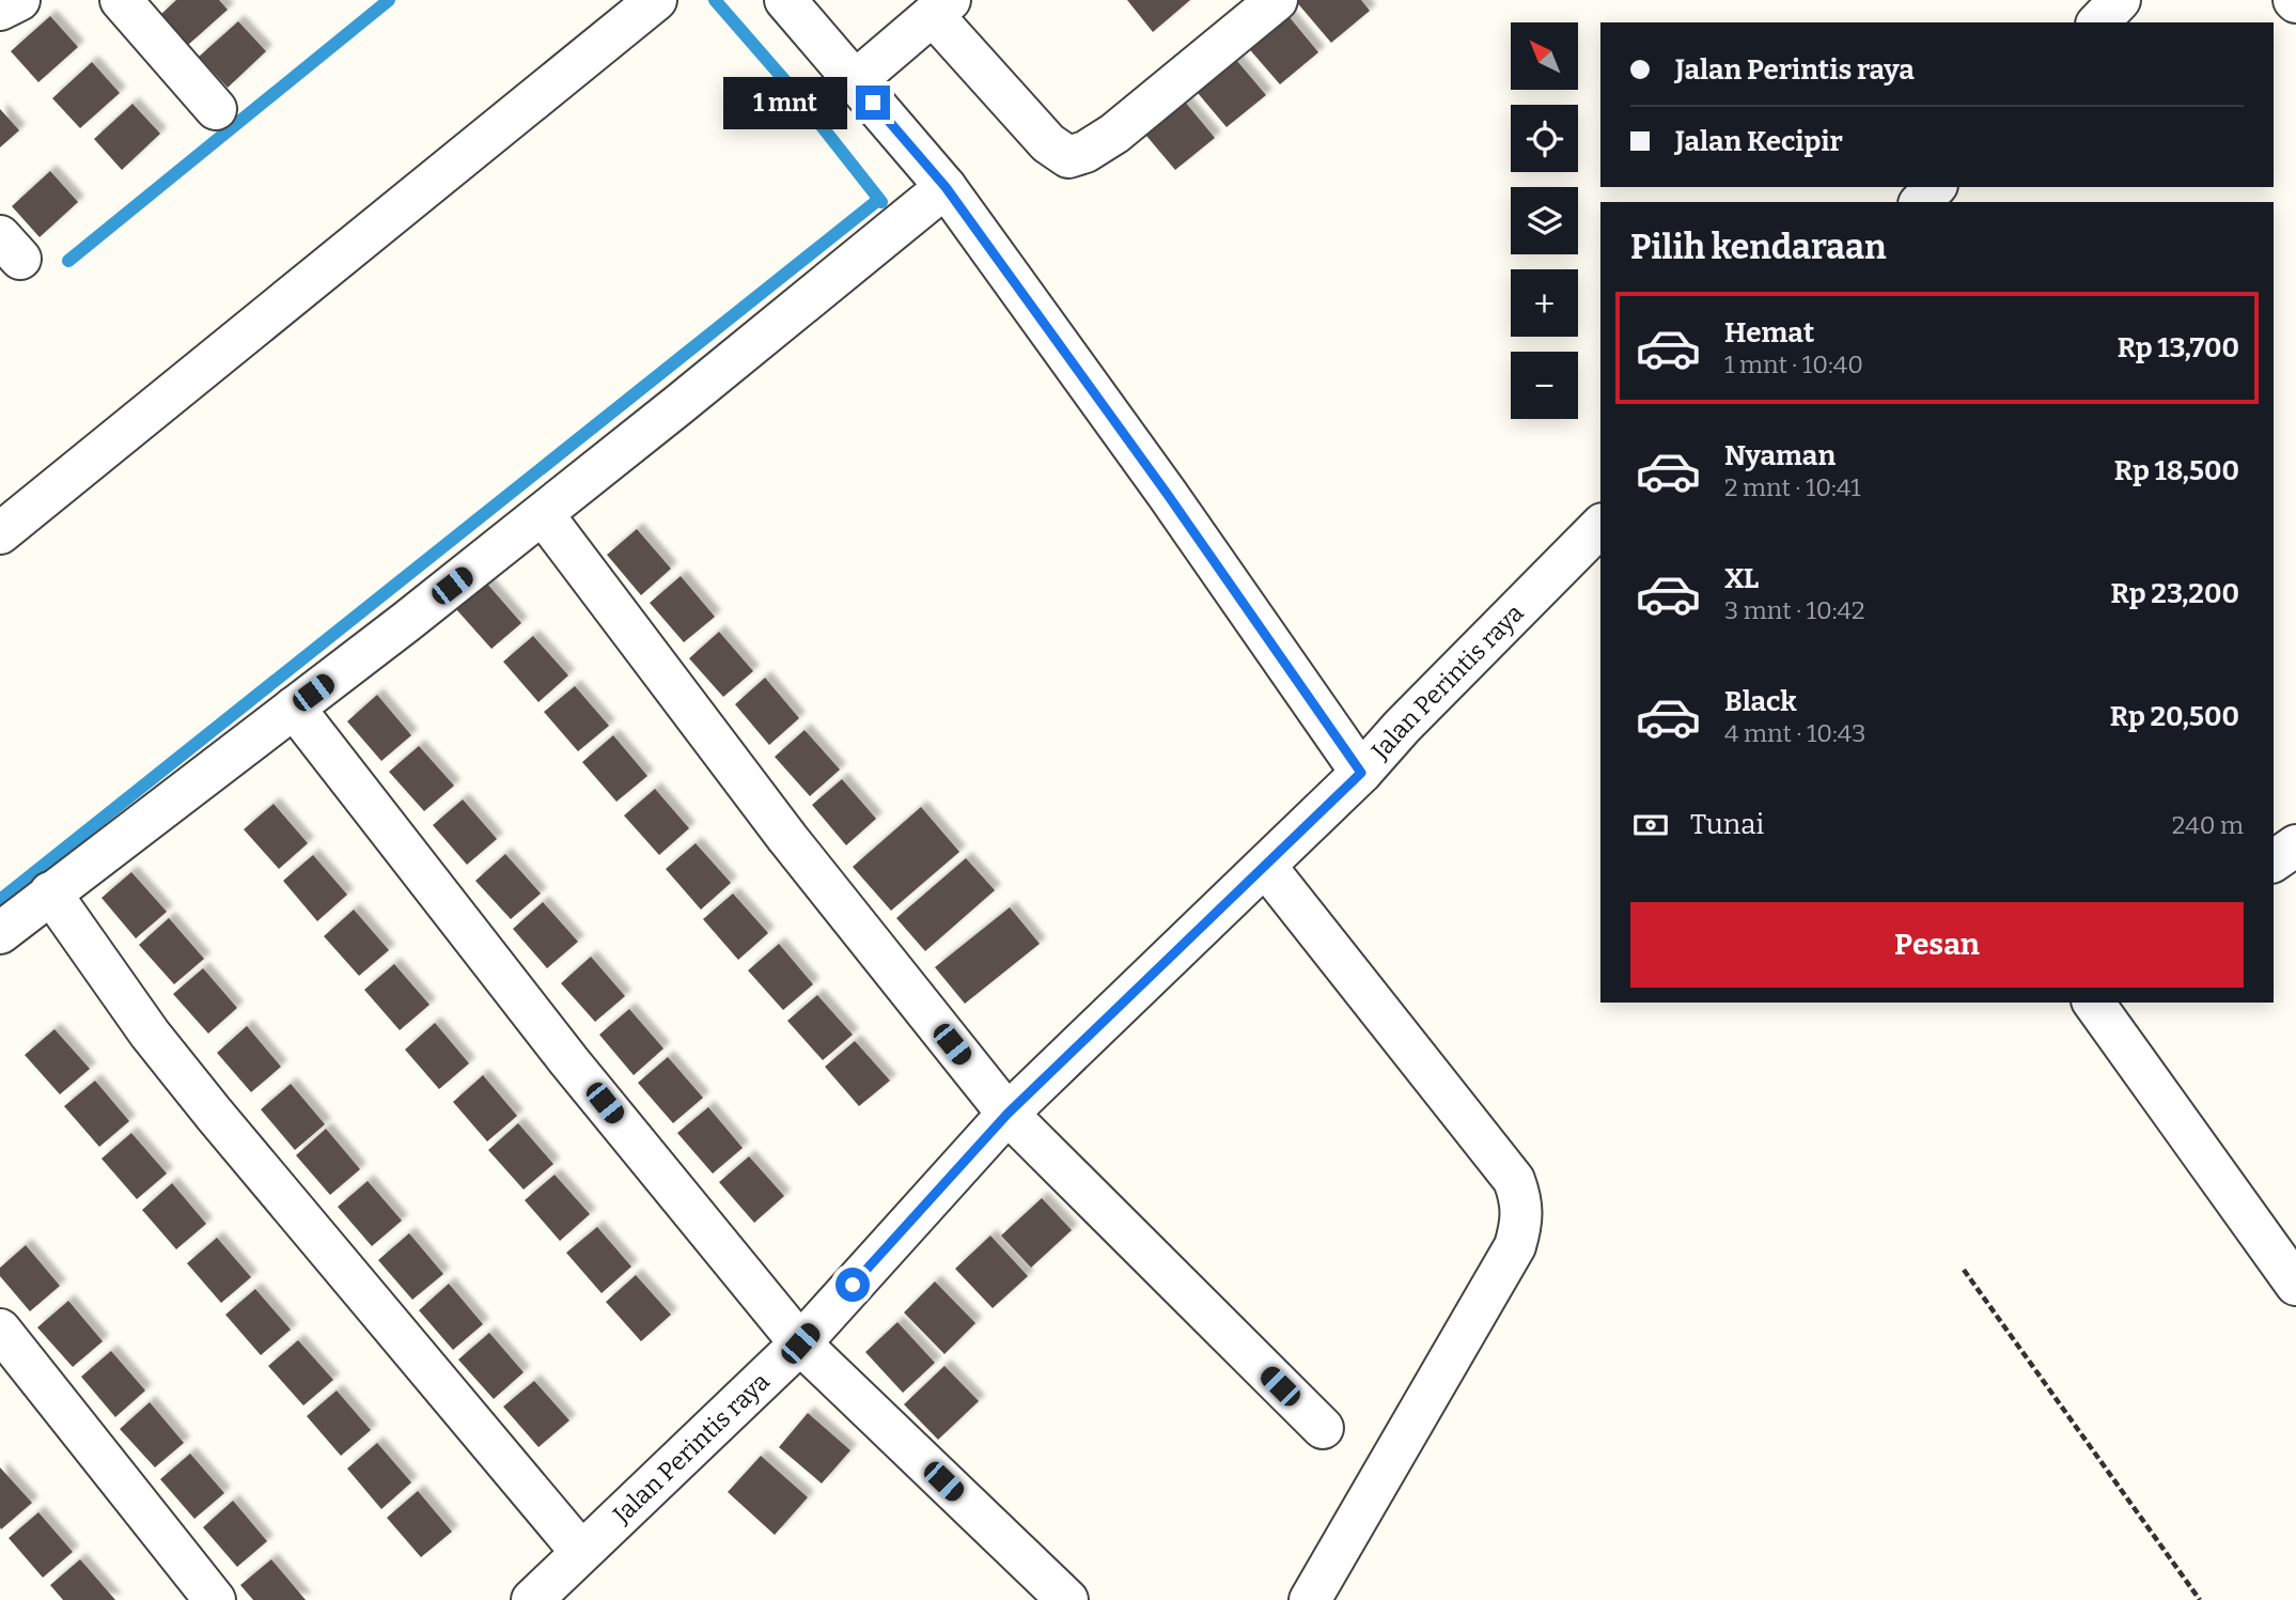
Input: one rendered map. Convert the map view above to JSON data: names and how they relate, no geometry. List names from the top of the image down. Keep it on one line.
{"streets":{"street":["Jalan Perintis raya"]},"north":"top left","page":{"map_buttons":["+","−"],"banner":["Jalan Perintis raya","Jalan Kecipir"],"bubble":"1 mnt","heading":"Pilih kendaraan","list":[{"name":"Hemat","note":"1 mnt · 10:40","value":"Rp 13,700"},{"name":"Nyaman","note":"2 mnt · 10:41","value":"Rp 18,500"},{"name":"XL","note":"3 mnt · 10:42","value":"Rp 23,200"},{"name":"Black","note":"4 mnt · 10:43","value":"Rp 20,500"}],"pay":["Tunai","240 m"],"buttons":"Pesan"}}
